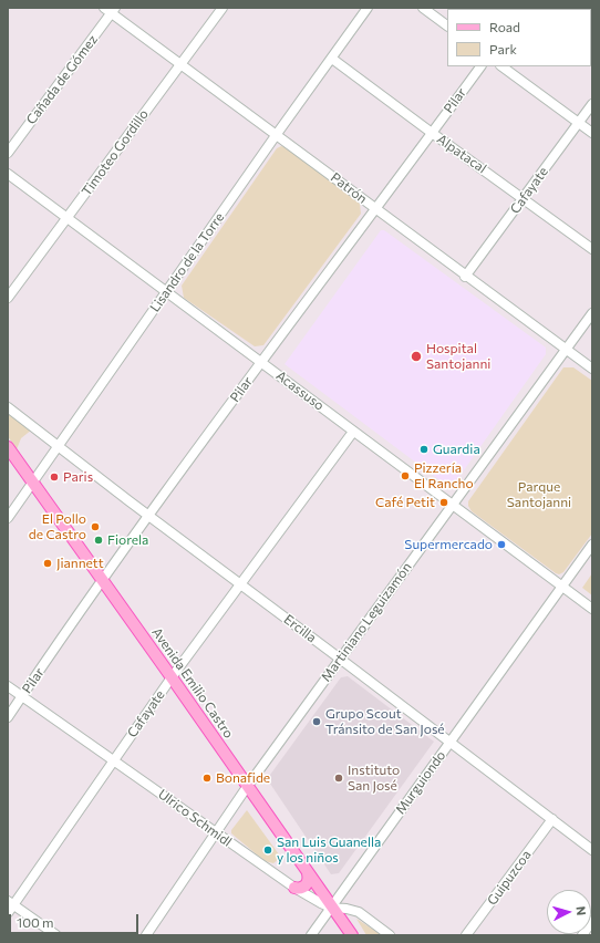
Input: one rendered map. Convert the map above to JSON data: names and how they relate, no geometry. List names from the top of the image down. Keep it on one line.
{"streets":{"main road":["Avenida Emilio Castro"],"street":["Cañada de Gómez","Pilar","Timoteo Gordillo","Alpatacal","Patrón","Cafayate","Lisandro de la Torre","Acassuso","Martiniano Leguizamón","Ercilla","Murguiondo","Ulrico Schmidl","Guipuzcoa"]},"crossings":[["Cañada de Gómez","Patrón"],["Pilar","Alpatacal"],["Pilar","Patrón"],["Pilar","Acassuso"],["Pilar","Ercilla"],["Pilar","Avenida Emilio Castro"],["Pilar","Ulrico Schmidl"],["Timoteo Gordillo","Patrón"],["Timoteo Gordillo","Acassuso"],["Alpatacal","Cafayate"],["Alpatacal","Lisandro de la Torre"],["Patrón","Cafayate"],["Patrón","Lisandro de la Torre"],["Patrón","Martiniano Leguizamón"],["Cafayate","Acassuso"],["Cafayate","Ercilla"],["Cafayate","Avenida Emilio Castro"],["Cafayate","Ulrico Schmidl"],["Lisandro de la Torre","Acassuso"],["Lisandro de la Torre","Ercilla"],["Lisandro de la Torre","Avenida Emilio Castro"],["Acassuso","Martiniano Leguizamón"],["Acassuso","Murguiondo"],["Martiniano Leguizamón","Ercilla"],["Martiniano Leguizamón","Avenida Emilio Castro"],["Martiniano Leguizamón","Ulrico Schmidl"],["Ercilla","Murguiondo"],["Ercilla","Guipuzcoa"],["Avenida Emilio Castro","Murguiondo"],["Avenida Emilio Castro","Ulrico Schmidl"],["Murguiondo","Ulrico Schmidl"]],"parks":["Parque Santojanni"],"places":["Hospital Santojanni","Guardia","Pizzería El Rancho","Paris","Café Petit","El Pollo de Castro","Fiorela","Supermercado","Jiannett","Grupo Scout Tránsito de San José","Bonafide","Instituto San José","San Luis Guanella y los niños"],"legend":["Road","Park"],"scale_bar":"100 m","north":"right"}
